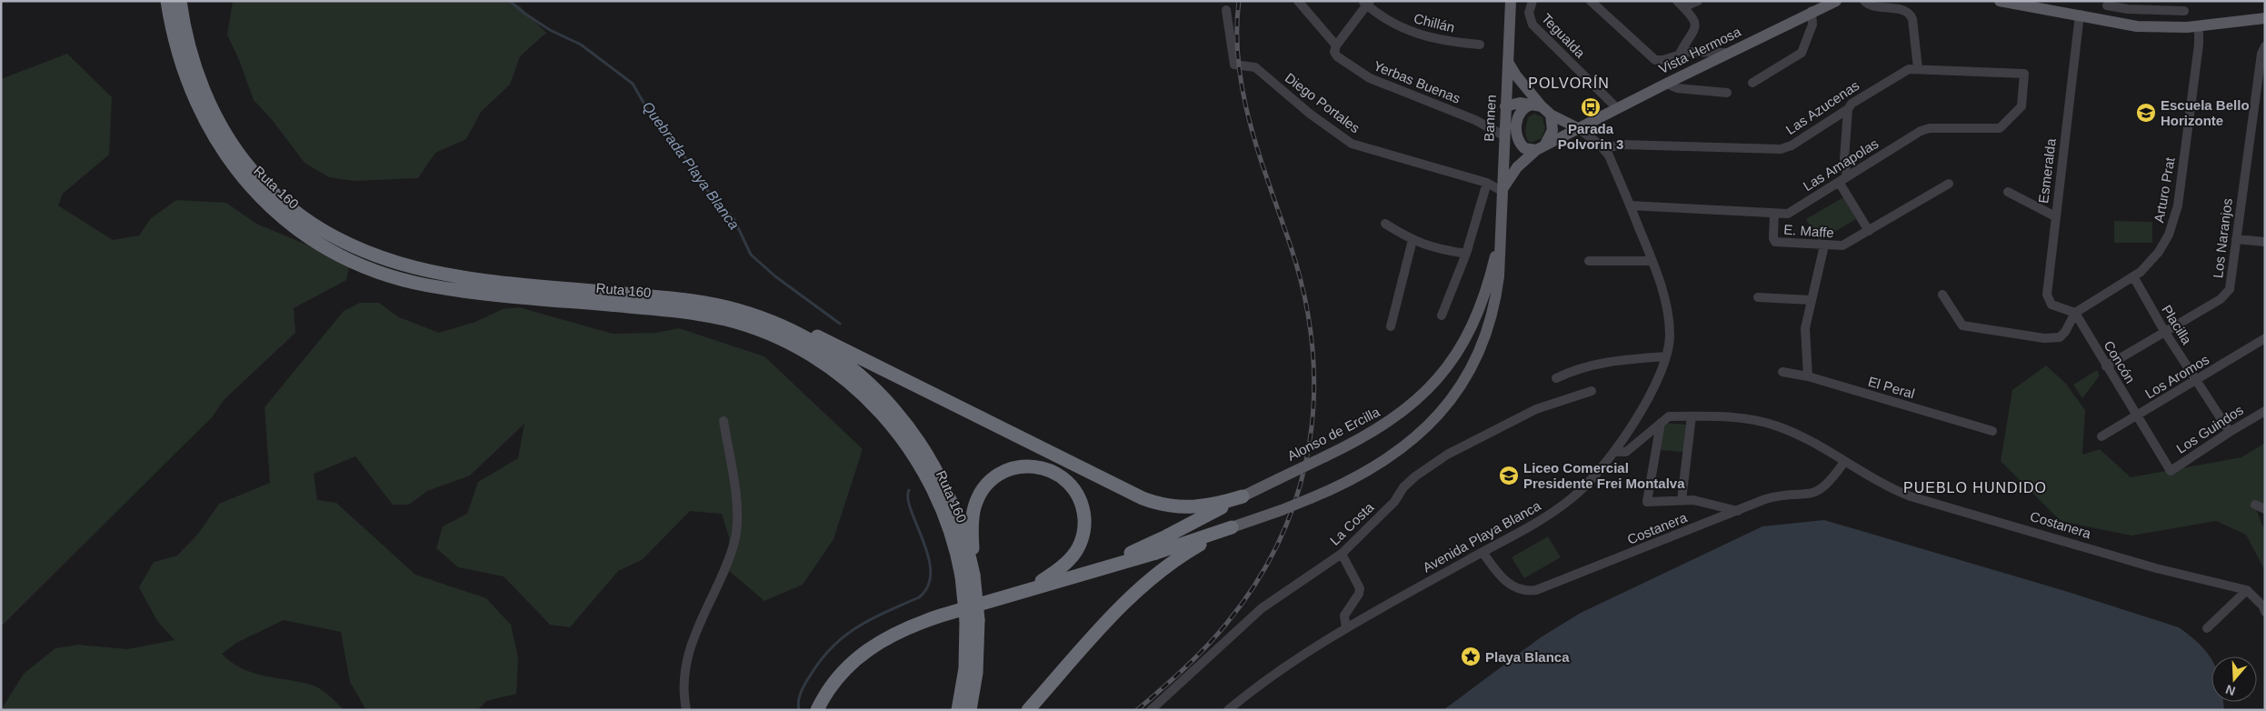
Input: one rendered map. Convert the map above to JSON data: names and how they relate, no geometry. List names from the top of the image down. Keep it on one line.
{"streets":{"highway":["Ruta 160"],"main road":["Vista Hermosa","Bannen","Alonso de Ercilla"],"street":["Chillán","Tegualda","Yerbas Buenas","Diego Portales","Las Azucenas","Las Amapolas","Esmeralda","Arturo Prat","E. Maffe","Los Naranjos","Placilla","Concón","Los Aromos","El Peral","Los Guindos","La Costa","Costanera","Avenida Playa Blanca"]},"crossings":[["Tegualda","Vista Hermosa"],["Vista Hermosa","Diego Portales"],["Vista Hermosa","Bannen"],["Vista Hermosa","Avenida Playa Blanca"],["Yerbas Buenas","Bannen"],["Diego Portales","Bannen"],["Las Azucenas","Las Amapolas"],["Las Azucenas","Avenida Playa Blanca"],["Bannen","Alonso de Ercilla"],["Las Amapolas","E. Maffe"],["Las Amapolas","Avenida Playa Blanca"],["Esmeralda","Arturo Prat"],["Esmeralda","Concón"],["Arturo Prat","Placilla"],["Arturo Prat","Concón"],["Los Naranjos","Placilla"],["Los Naranjos","Concón"],["Placilla","Los Aromos"],["Placilla","Los Guindos"],["Concón","Los Aromos"],["Concón","Los Guindos"],["Costanera","Avenida Playa Blanca"]],"districts":["POLVORÍN","PUEBLO HUNDIDO"],"water":["Quebrada Playa Blanca"],"places":{"bus stop":["Parada Polvorin 3"],"school or university":["Escuela Bello Horizonte","Liceo Comercial Presidente Frei Montalva"],"place":["Playa Blanca"]},"north":"bottom"}
